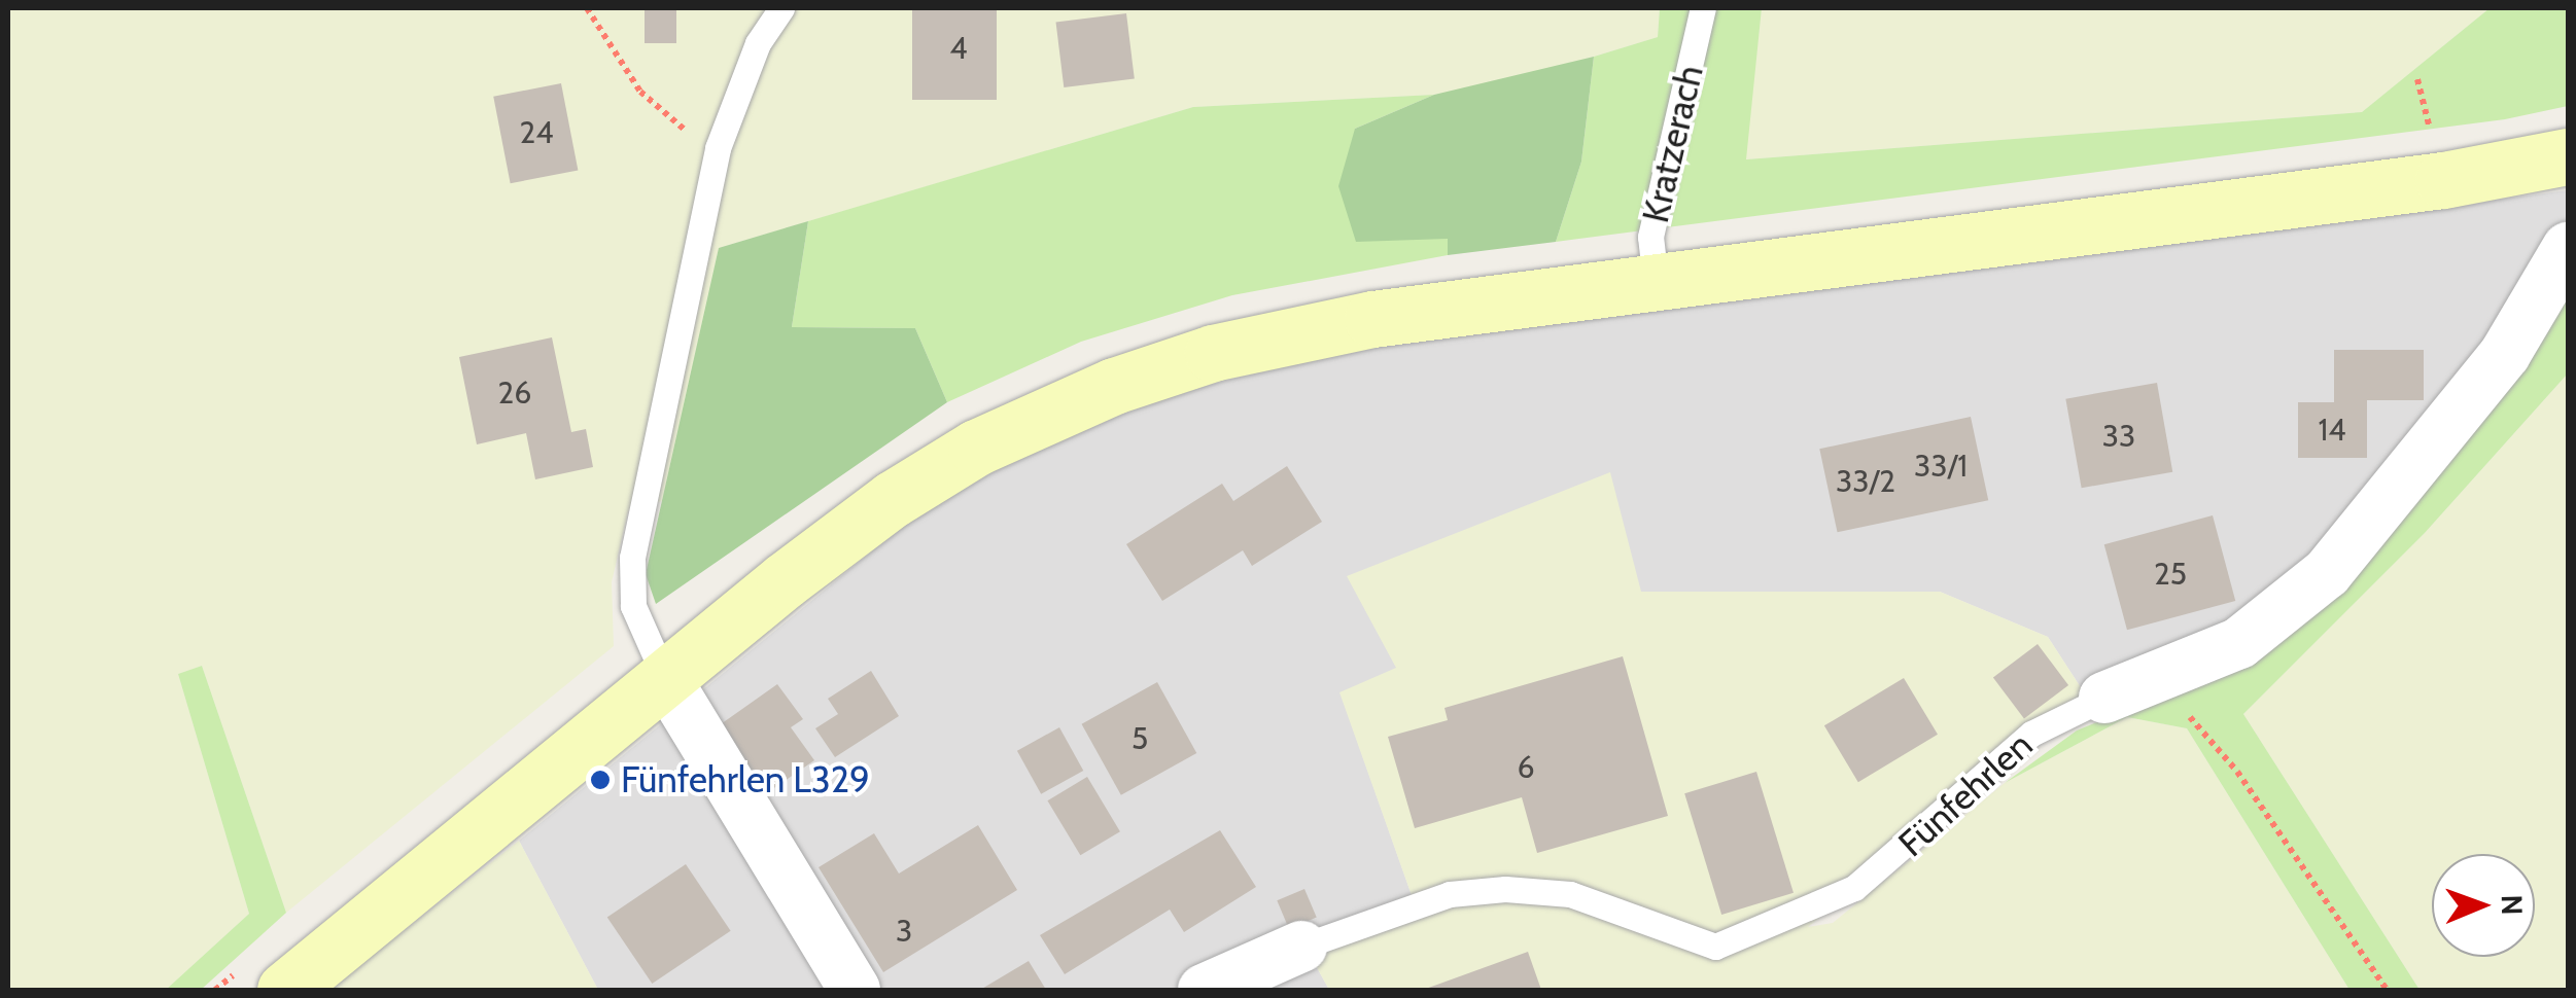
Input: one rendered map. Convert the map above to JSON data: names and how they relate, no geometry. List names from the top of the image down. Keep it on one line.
{"streets":{"street":["Fünfehrlen"],"lane":["Kratzerach"]},"places":["Fünfehrlen L329"],"house_numbers":["4","24","26","14","33","33/1","33/2","25","5","6","3"],"north":"right"}
